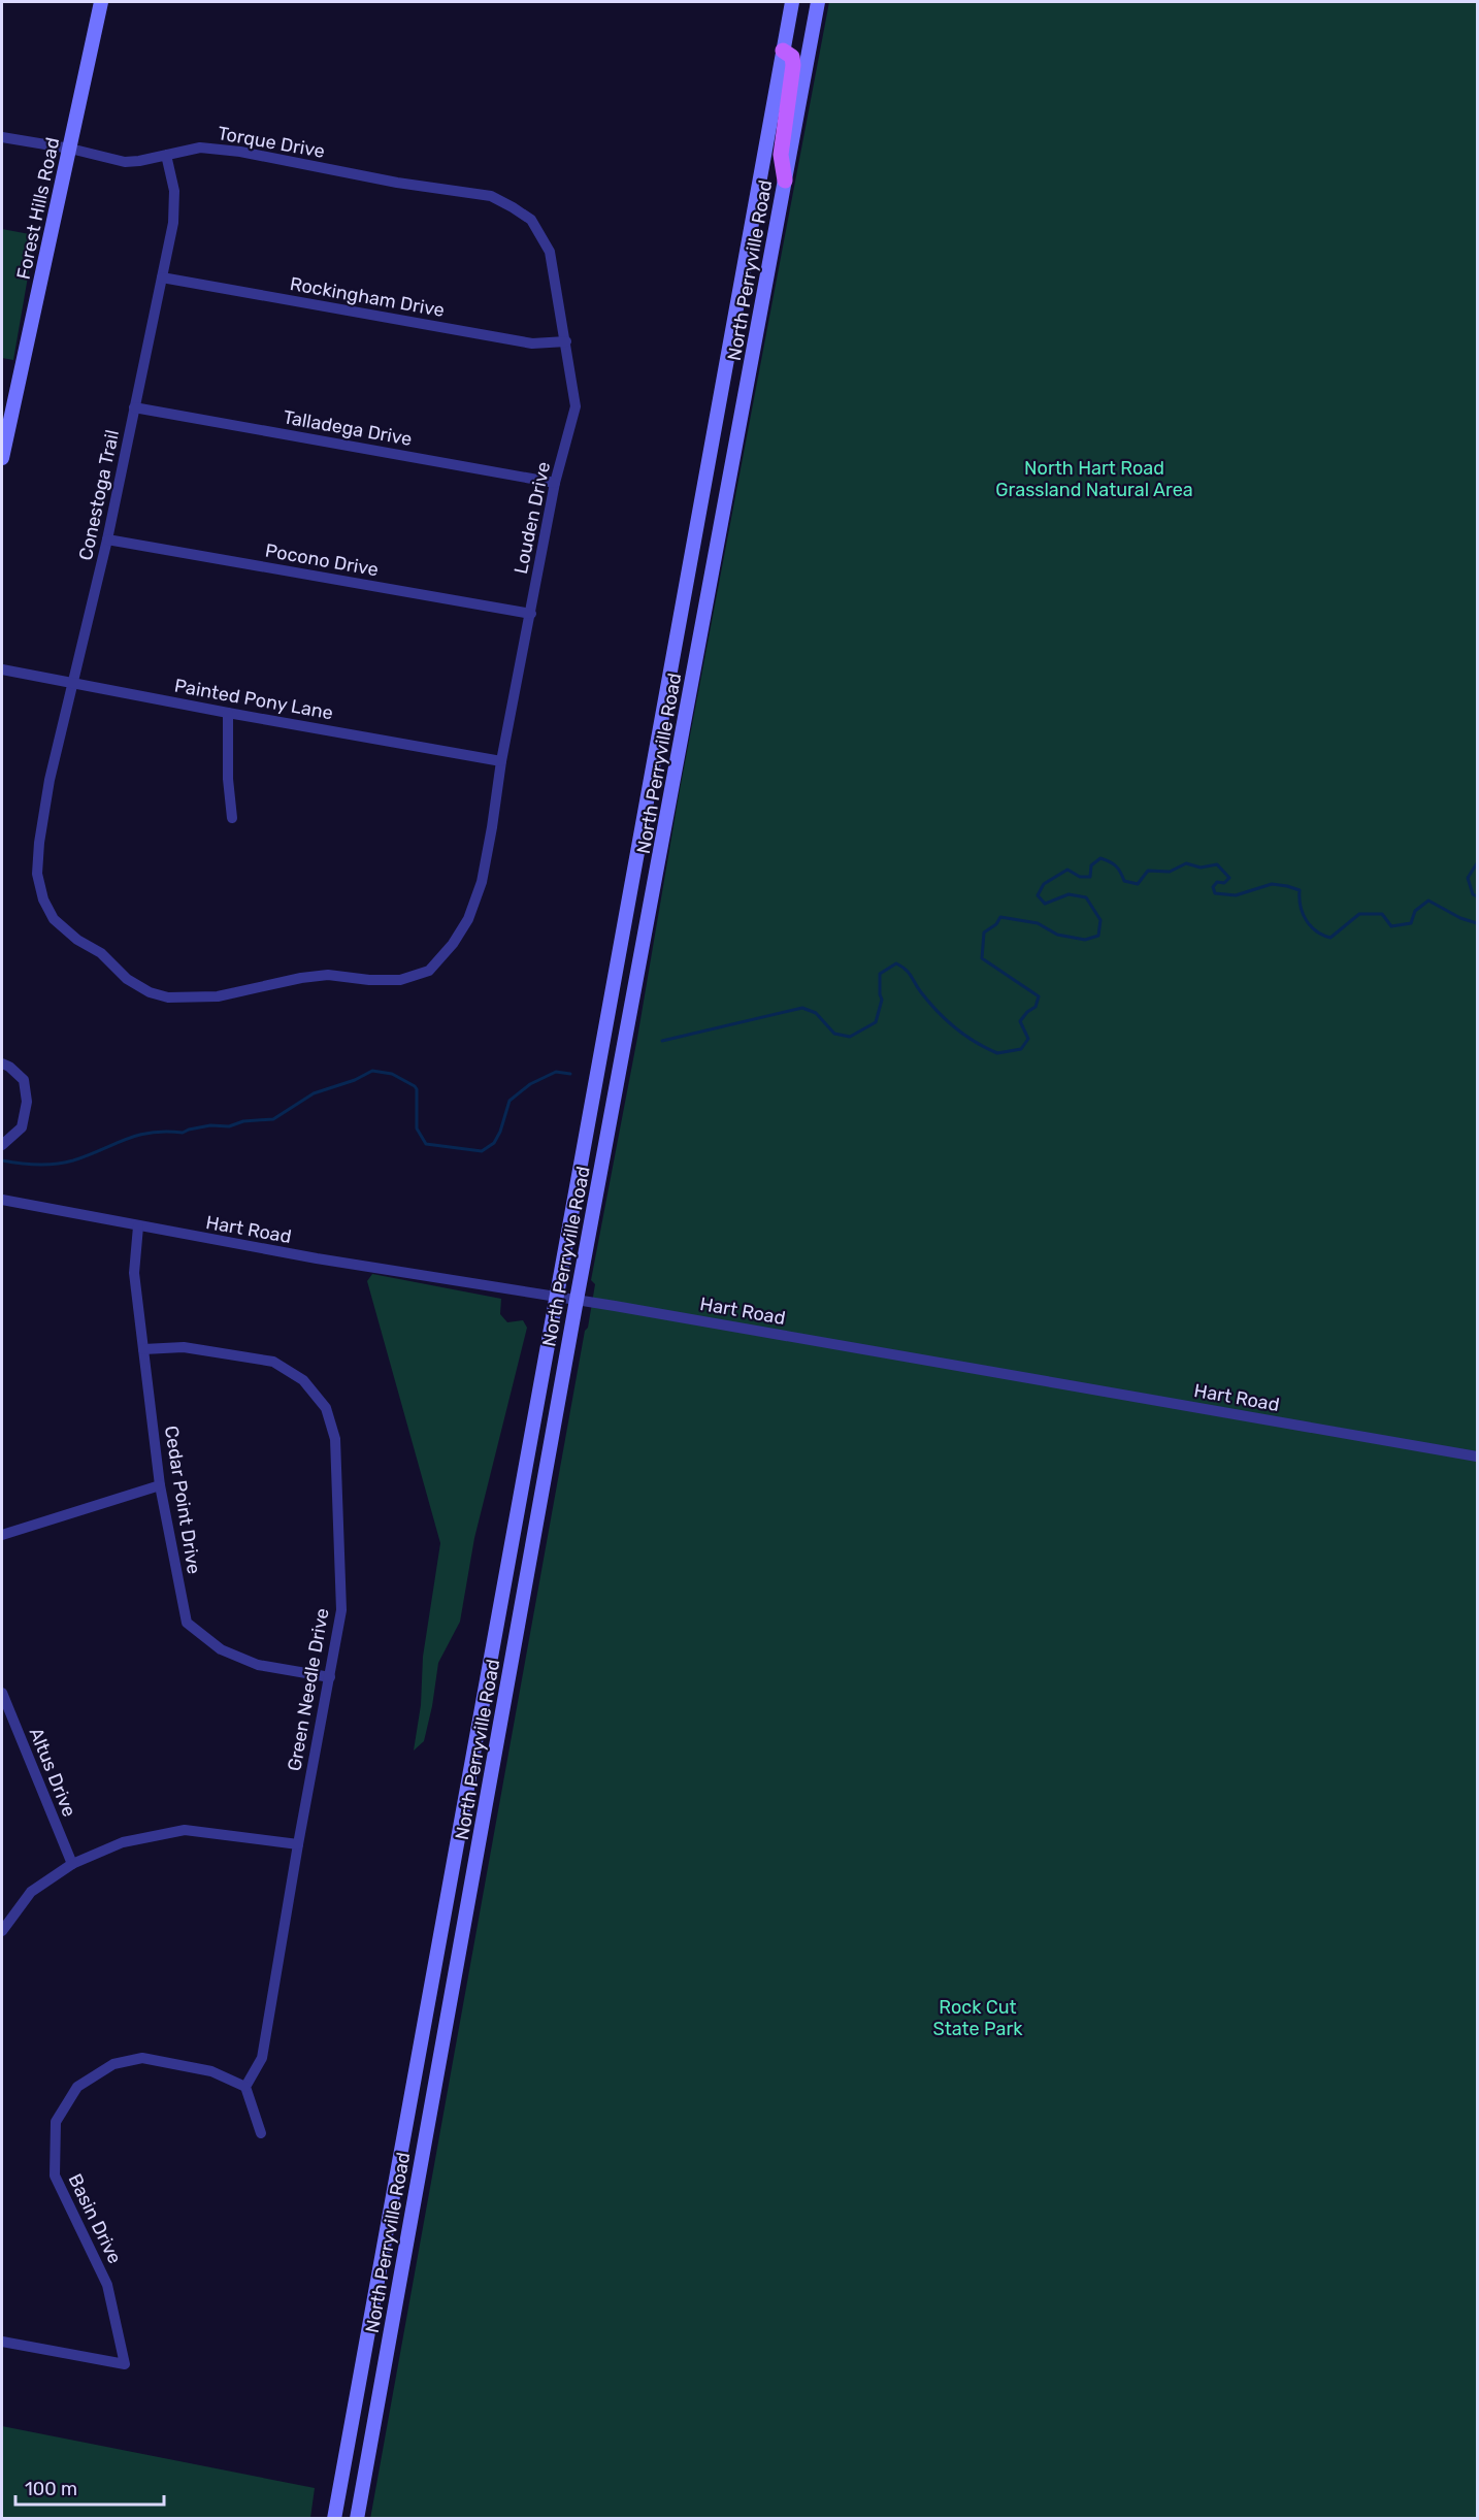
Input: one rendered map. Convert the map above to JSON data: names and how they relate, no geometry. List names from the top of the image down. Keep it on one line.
{"streets":{"main road":["Forest Hills Road","North Perryville Road"],"street":["Torque Drive","Rockingham Drive","Talladega Drive","Conestoga Trail","Louden Drive","Pocono Drive","Painted Pony Lane","Hart Road","Cedar Point Drive","Green Needle Drive","Altus Drive","Basin Drive"]},"crossings":[["Torque Drive","Forest Hills Road"],["Torque Drive","Conestoga Trail"],["Torque Drive","Louden Drive"],["North Perryville Road","Hart Road"],["Rockingham Drive","Conestoga Trail"],["Rockingham Drive","Louden Drive"],["Talladega Drive","Conestoga Trail"],["Talladega Drive","Louden Drive"],["Conestoga Trail","Louden Drive"],["Conestoga Trail","Pocono Drive"],["Conestoga Trail","Painted Pony Lane"],["Louden Drive","Pocono Drive"],["Louden Drive","Painted Pony Lane"],["Hart Road","Cedar Point Drive"],["Cedar Point Drive","Green Needle Drive"],["Green Needle Drive","Basin Drive"]],"parks":["North Hart Road Grassland Natural Area","Rock Cut State Park"],"scale_bar":"100 m"}
